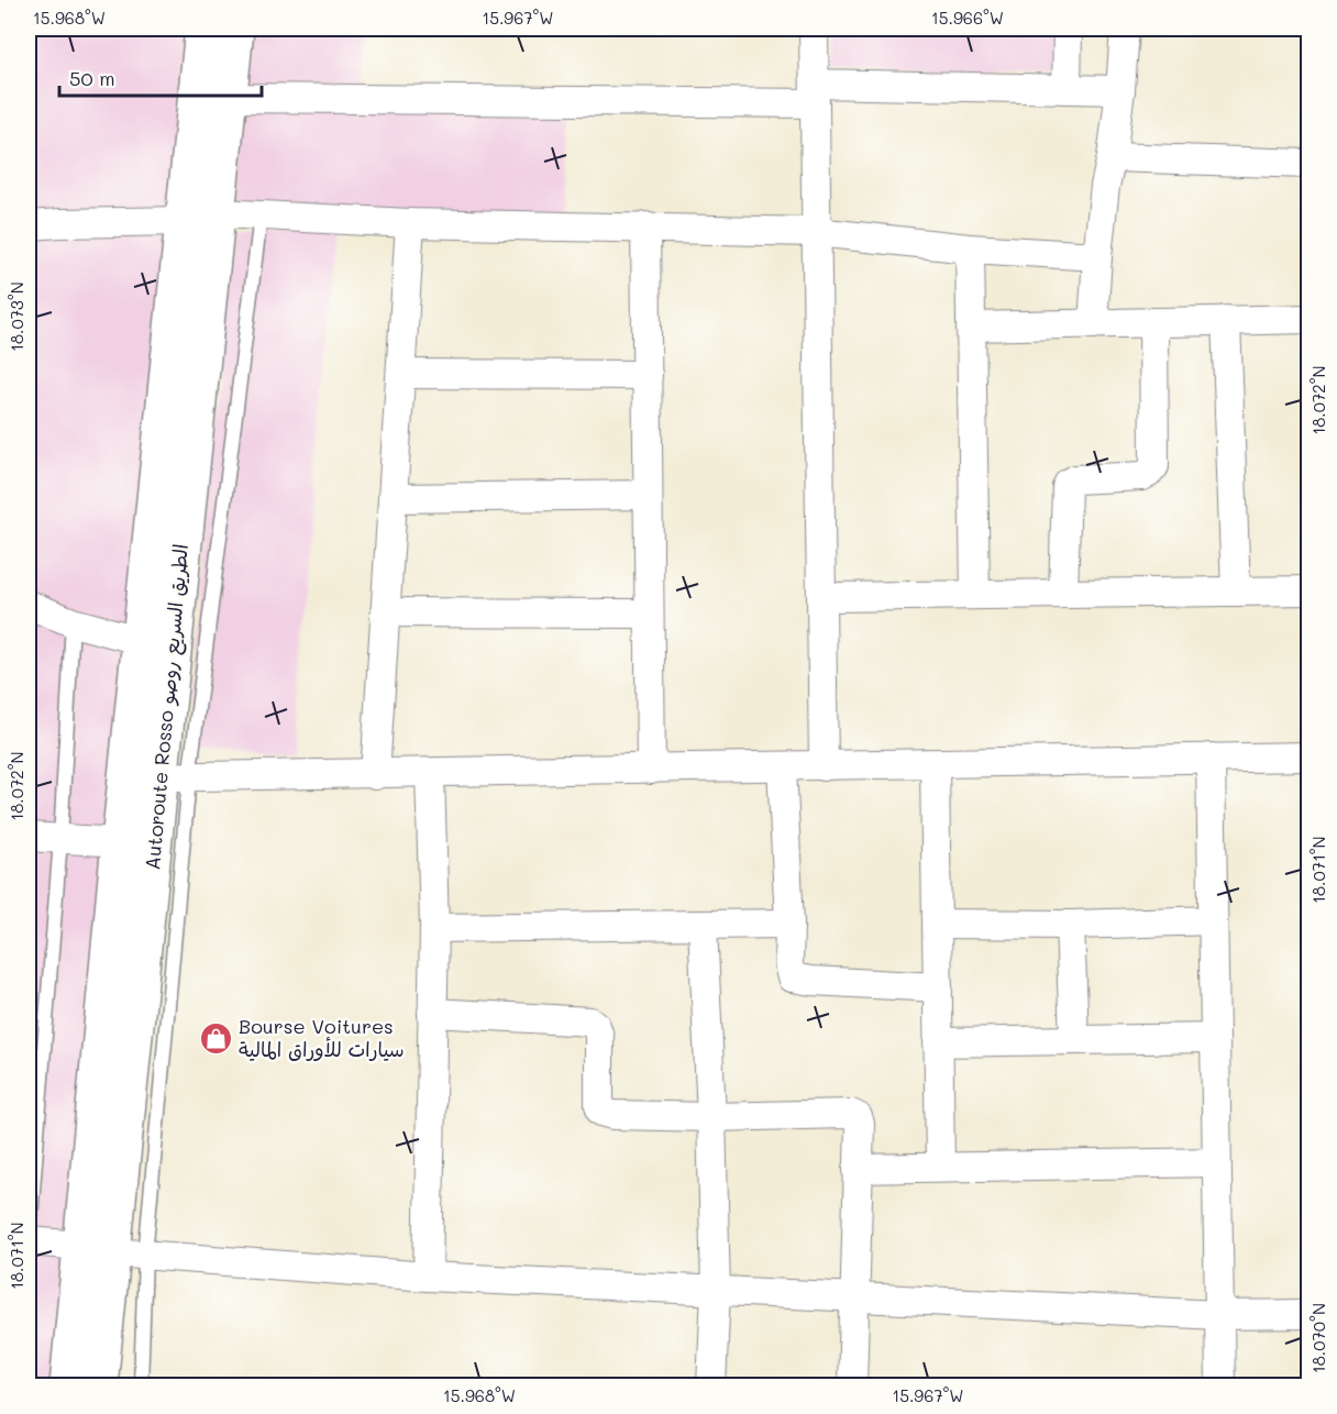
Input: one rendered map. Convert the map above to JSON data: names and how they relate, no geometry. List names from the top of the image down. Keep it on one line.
{"streets":{"highway":["Autoroute Rosso الطريق السريع روصو"]},"places":{"shop":["Bourse Voitures سيارات للأوراق المالية"]},"scale_bar":"50 m","coordinates":["15.968°W","15.967°W","15.966°W","18.073°N","18.072°N","18.071°N","18.070°N"]}
